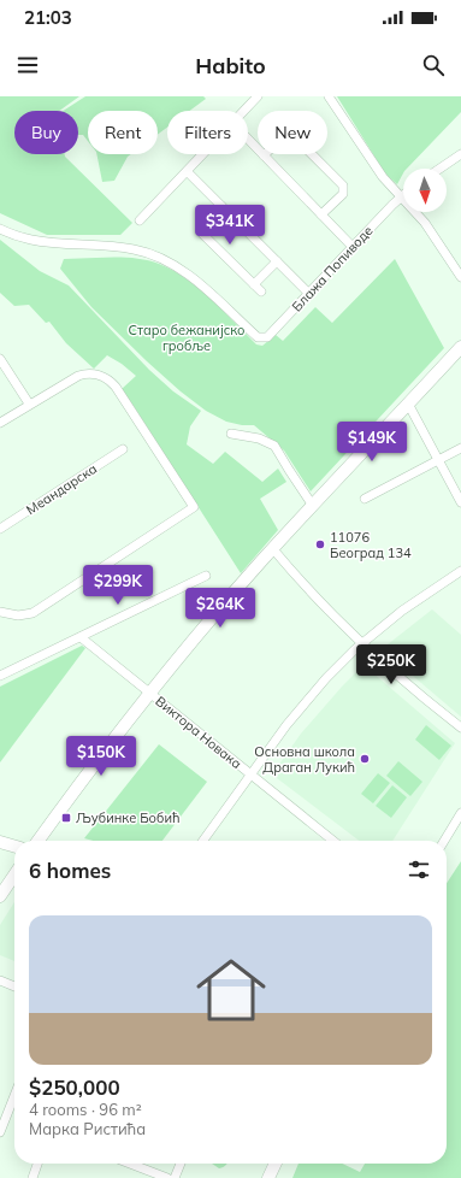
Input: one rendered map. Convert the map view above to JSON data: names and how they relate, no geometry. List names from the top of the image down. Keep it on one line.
{"streets":{"street":["Блажа Попиводе","Меандарска","Виктора Новака"]},"parks":["Старо бежанијско гробље"],"places":{"other":["11076 Београд 134","Основна школа Драган Лукић"],"transit":["Љубинке Бобић"]},"north":"bottom","page":{"status":"21:03","header":"Habito","chip":["Buy","Rent","Filters","New"],"price":["$341K","$149K","$299K","$264K","$250K","$150K"],"heading":"6 homes","list":[{"name":"$250,000","note":"4 rooms · 96 m² · Марка Ристића"}]}}
